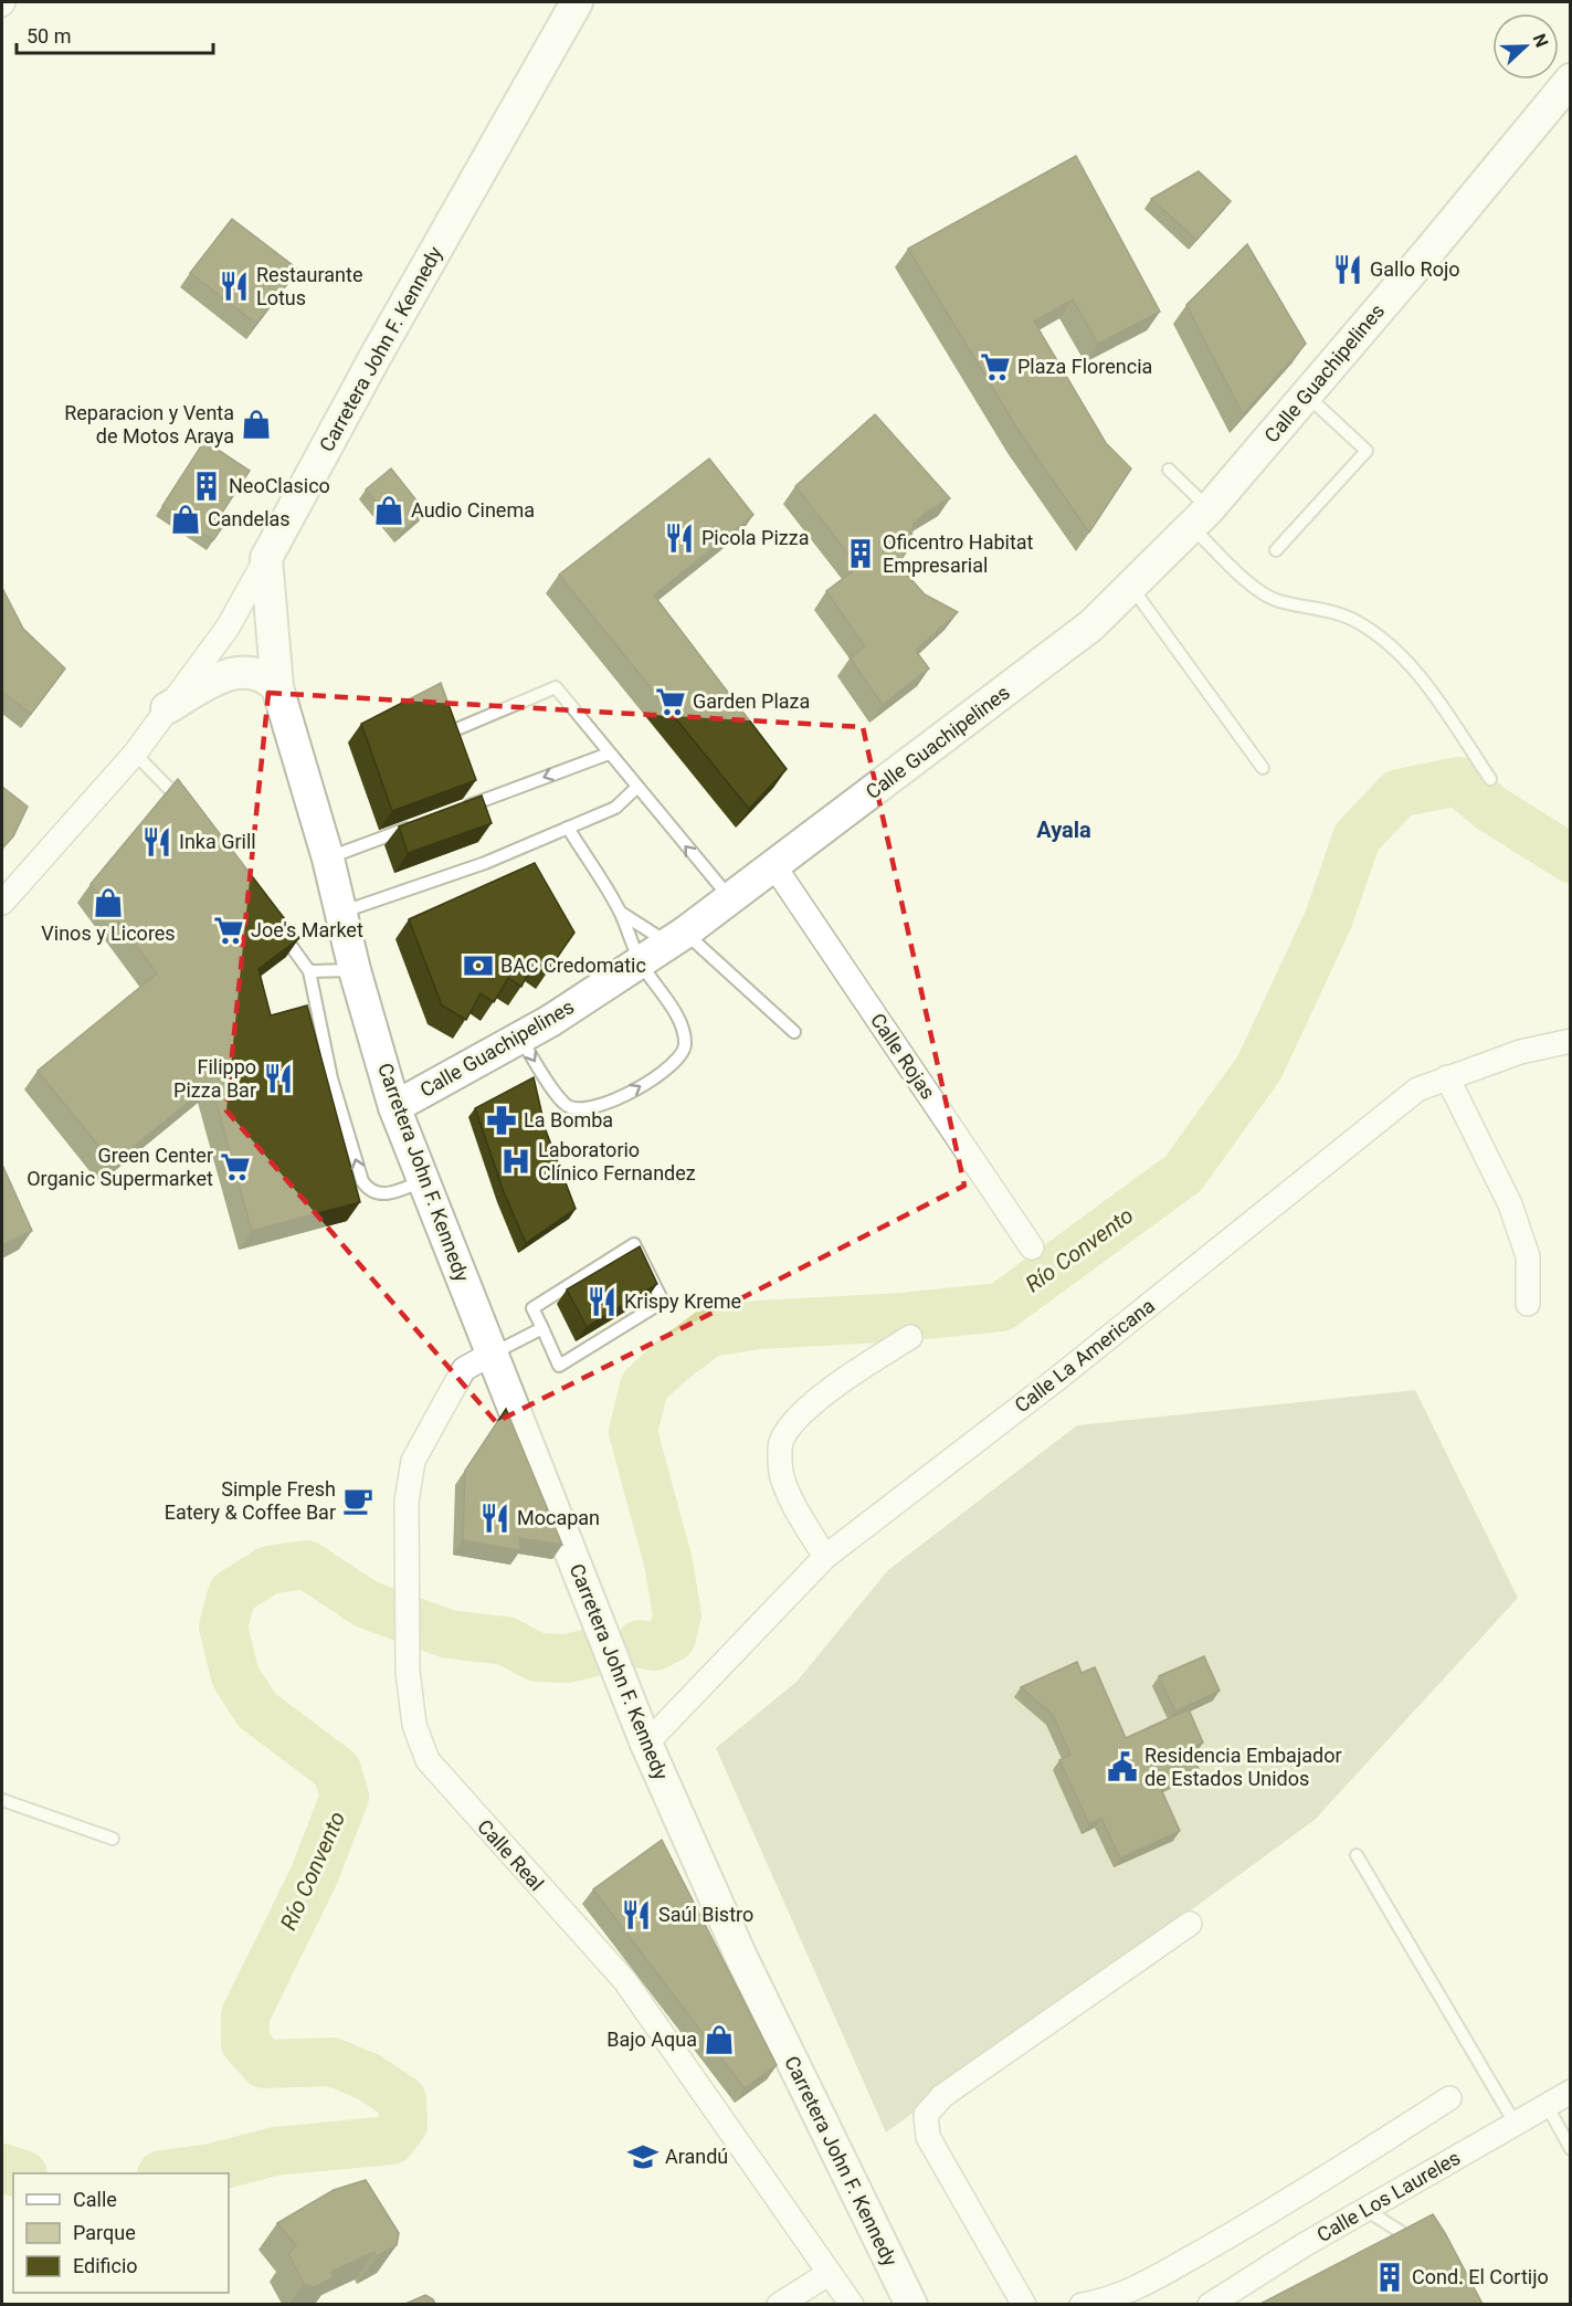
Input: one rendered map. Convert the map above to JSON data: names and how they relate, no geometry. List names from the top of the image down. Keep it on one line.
{"streets":{"main road":["Carretera John F. Kennedy","Calle Guachipelines"],"street":["Calle Rojas","Calle La Americana","Calle Real","Calle Los Laureles"]},"crossings":[["Carretera John F. Kennedy","Calle Guachipelines"],["Carretera John F. Kennedy","Calle La Americana"],["Carretera John F. Kennedy","Calle Real"],["Calle Guachipelines","Calle Rojas"]],"districts":["Ayala"],"water":["Río Convento"],"places":{"restaurant":["Gallo Rojo","Restaurante Lotus","Picola Pizza","Inka Grill","Filippo Pizza Bar","Krispy Kreme","Mocapan","Saúl Bistro"],"supermarket":["Plaza Florencia","Garden Plaza","Joe's Market","Green Center Organic Supermarket"],"shop":["Reparacion y Venta de Motos Araya","Audio Cinema","Candelas","Vinos y Licores","Bajo Aqua"],"building":["NeoClasico","Oficentro Habitat Empresarial","Cond. El Cortijo"],"bank":["BAC Credomatic"],"pharmacy":["La Bomba"],"hospital":["Laboratorio Clínico Fernandez"],"cafe":["Simple Fresh Eatery & Coffee Bar"],"public building":["Residencia Embajador de Estados Unidos"],"school or university":["Arandú"]},"legend":["Calle","Parque","Edificio"],"scale_bar":"50 m","north":"right"}
